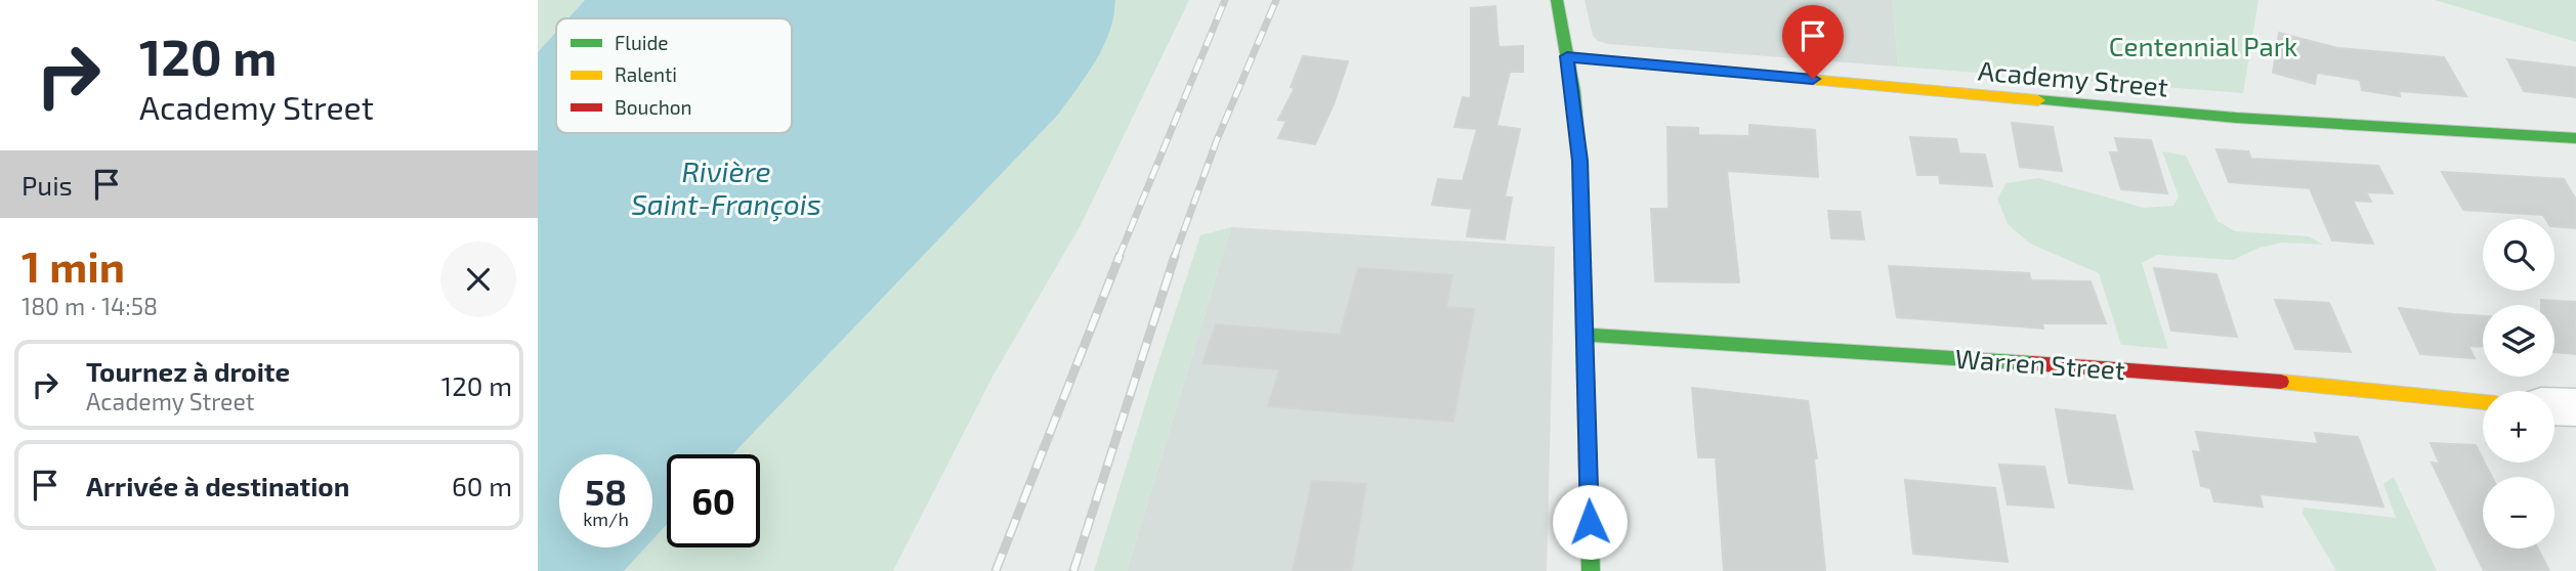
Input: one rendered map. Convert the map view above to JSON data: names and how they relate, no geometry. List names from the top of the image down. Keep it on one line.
{"streets":{"street":["Academy Street","Warren Street"]},"water":["Rivière Saint-François"],"parks":["Centennial Park"],"legend":["Fluide","Ralenti","Bouchon"],"page":{"turn":["120 m","Academy Street"],"then":"Puis","heading":["1 min","180 m · 14:58"],"map_buttons":["+","−"],"list":[{"name":"Tournez à droite","note":"Academy Street","value":"120 m"},{"name":"Arrivée à destination","value":"60 m"}],"speed":"58 km/h","limit":"60"}}
